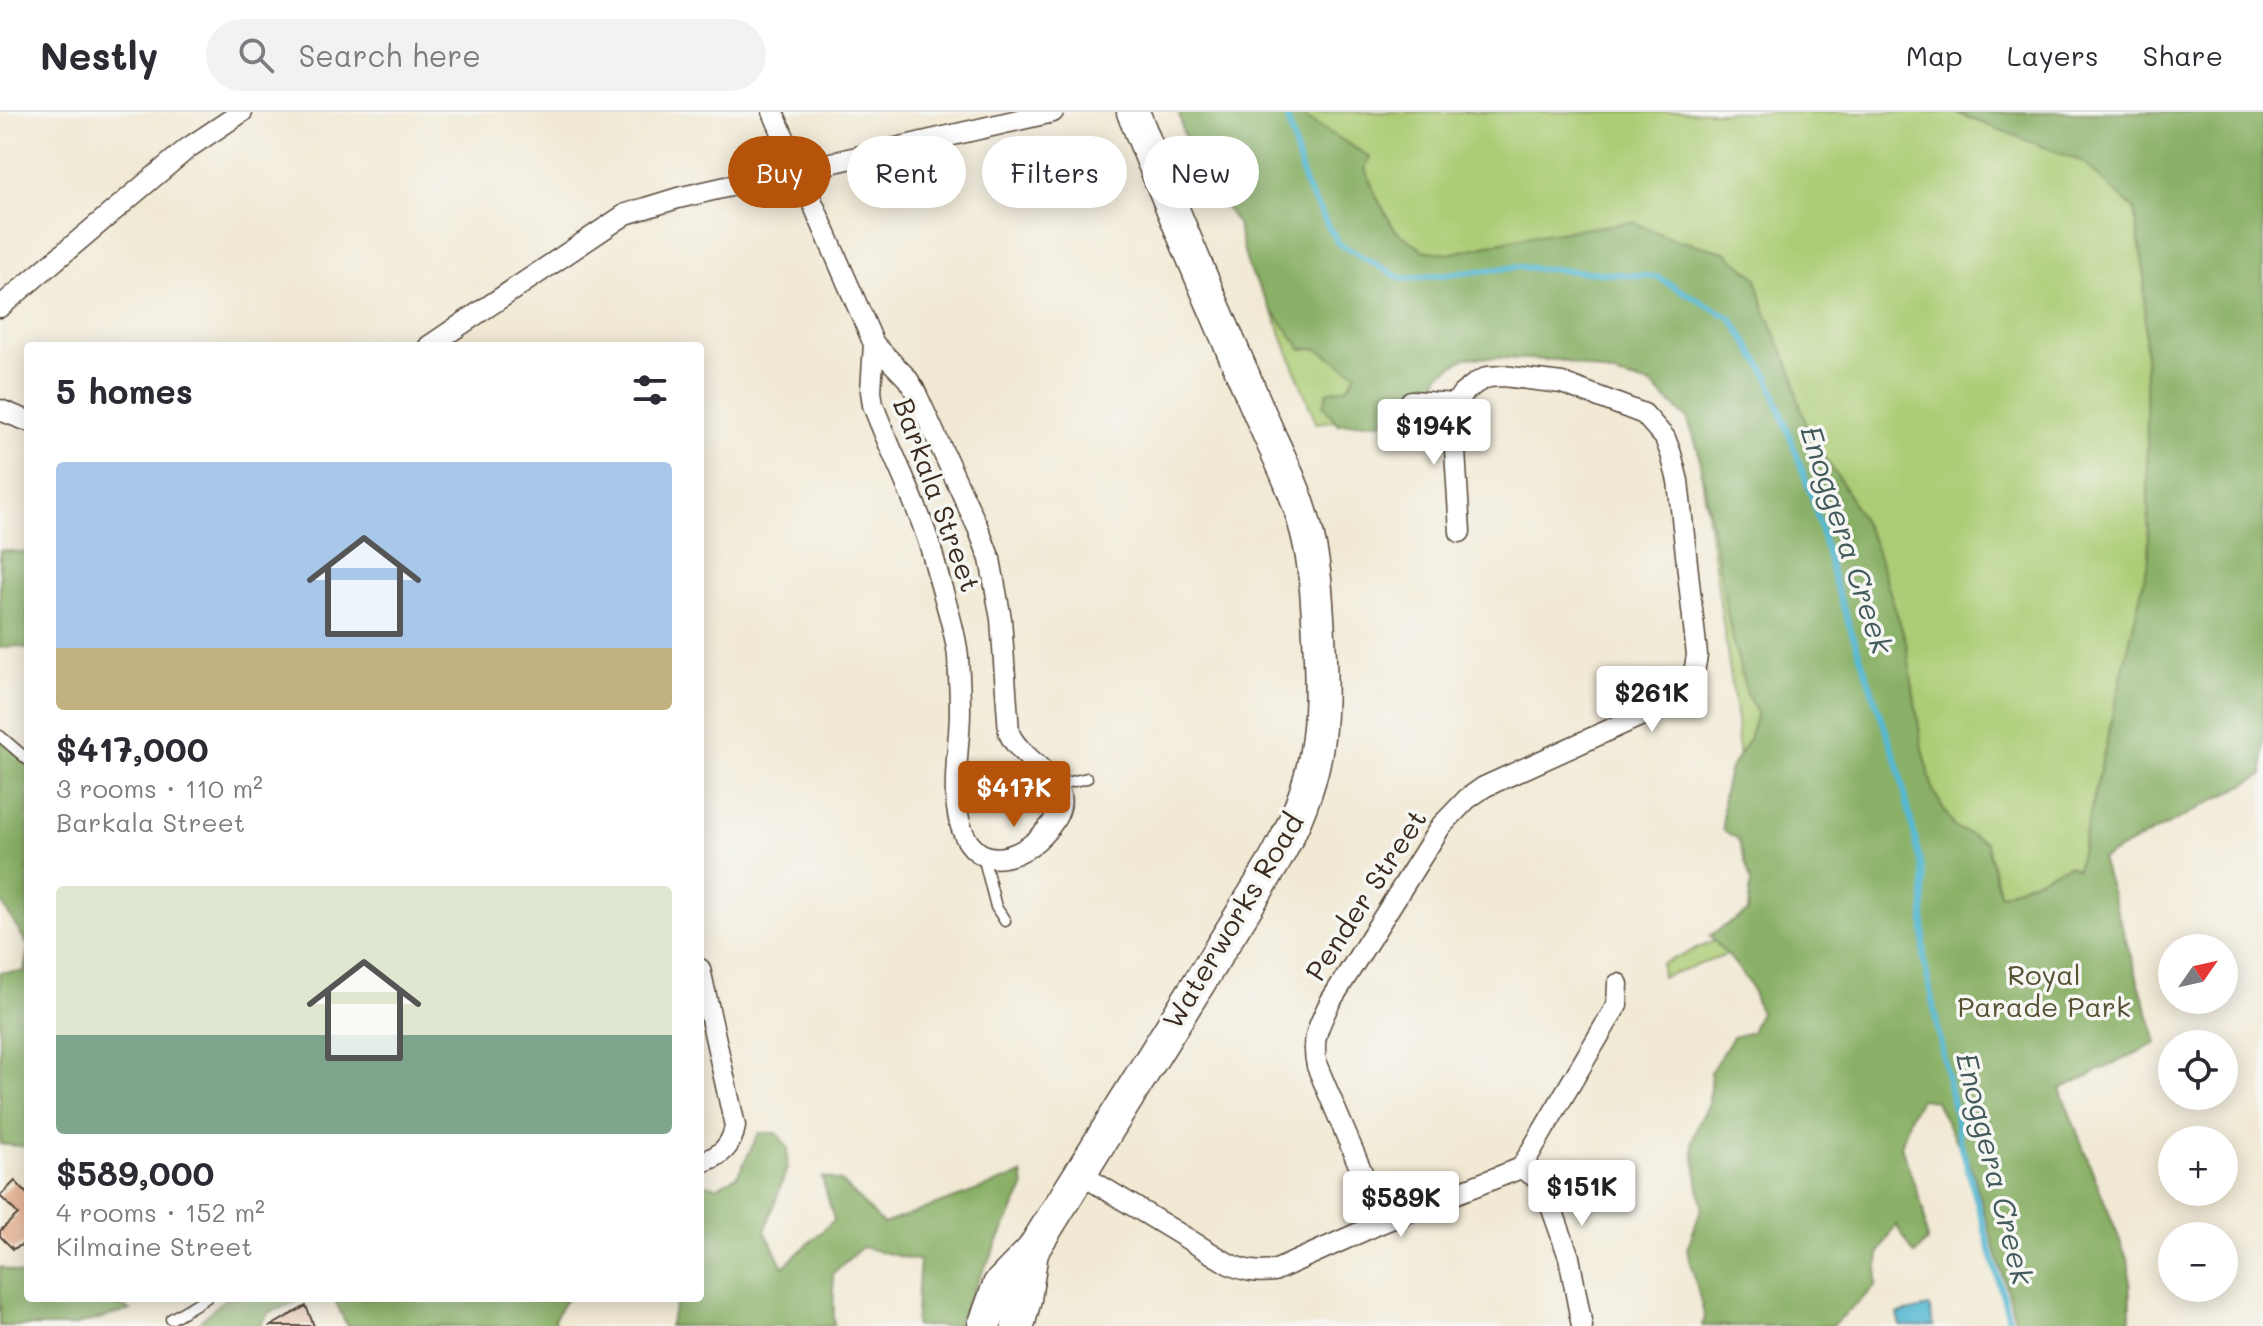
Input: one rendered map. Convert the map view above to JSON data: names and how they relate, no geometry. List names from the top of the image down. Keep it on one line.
{"streets":{"main road":["Waterworks Road"],"street":["Barkala Street","Pender Street"]},"water":["Enoggera Creek"],"parks":["Royal Parade Park"],"north":"top right","page":{"header":"Nestly","search":"Search here","nav":["Map","Layers","Share"],"chip":["Buy","Rent","Filters","New"],"heading":"5 homes","price":["$194K","$261K","$417K","$151K","$589K"],"list":[{"name":"$417,000","note":"3 rooms · 110 m² · Barkala Street"},{"name":"$589,000","note":"4 rooms · 152 m² · Kilmaine Street"}],"map_buttons":["+","−"]}}
